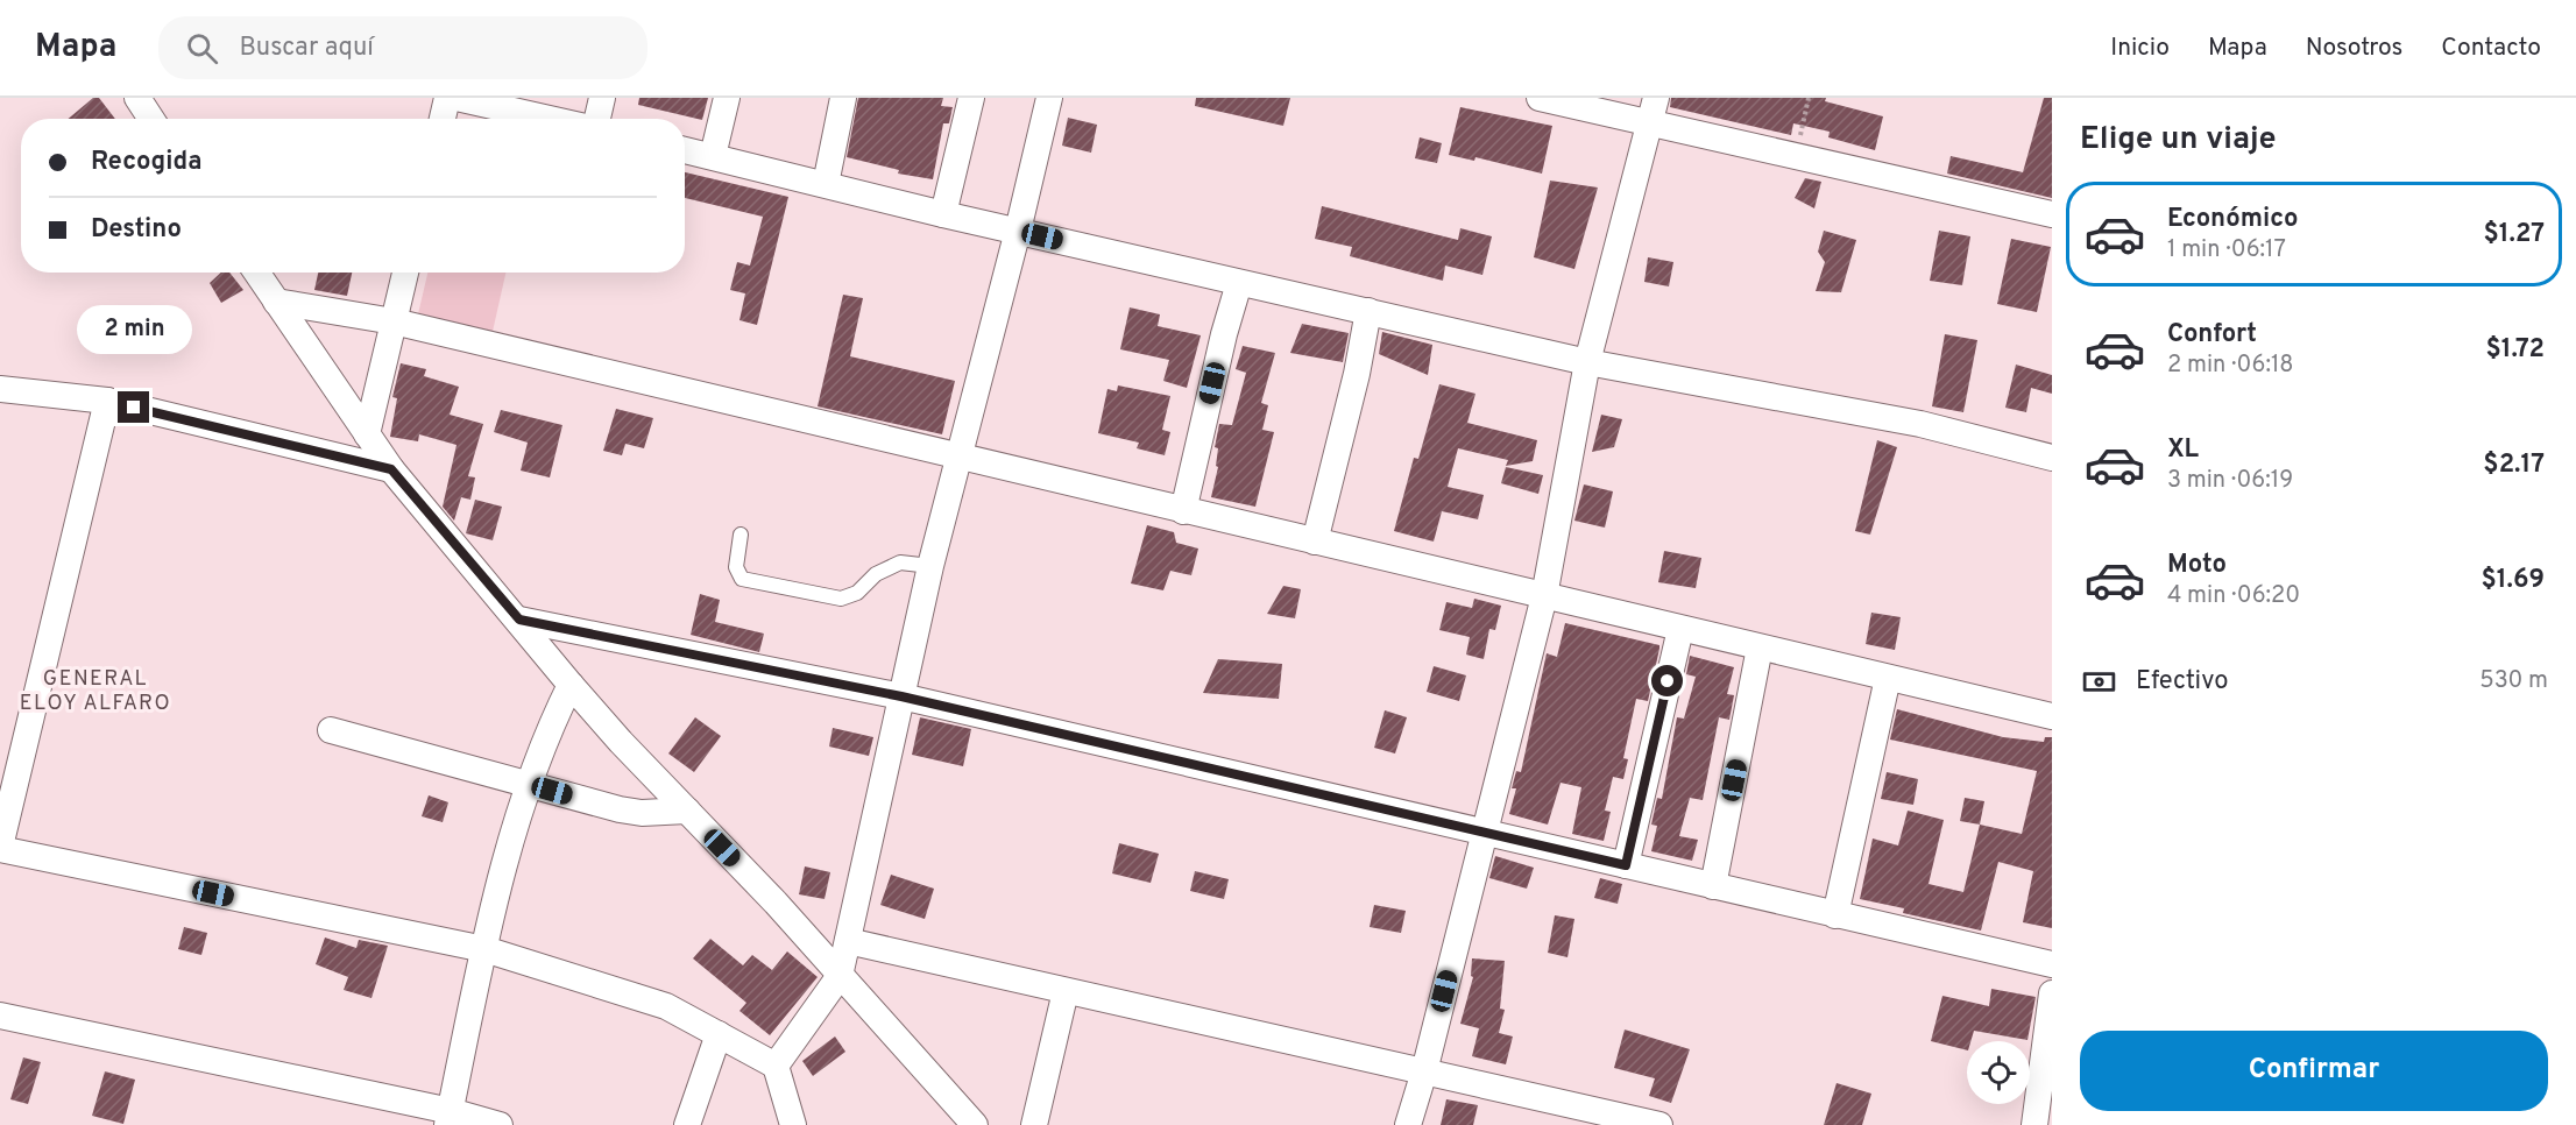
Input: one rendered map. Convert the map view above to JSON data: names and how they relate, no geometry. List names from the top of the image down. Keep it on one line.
{"districts":["GENERAL ELOY ALFARO"],"page":{"header":"Mapa","search":"Buscar aquí","nav":["Inicio","Mapa","Nosotros","Contacto"],"heading":"Elige un viaje","banner":["Recogida","Destino"],"list":[{"name":"Económico","note":"1 min · 06:17","value":"$1.27"},{"name":"Confort","note":"2 min · 06:18","value":"$1.72"},{"name":"XL","note":"3 min · 06:19","value":"$2.17"},{"name":"Moto","note":"4 min · 06:20","value":"$1.69"}],"bubble":"2 min","pay":["Efectivo","530 m"],"buttons":"Confirmar"}}
